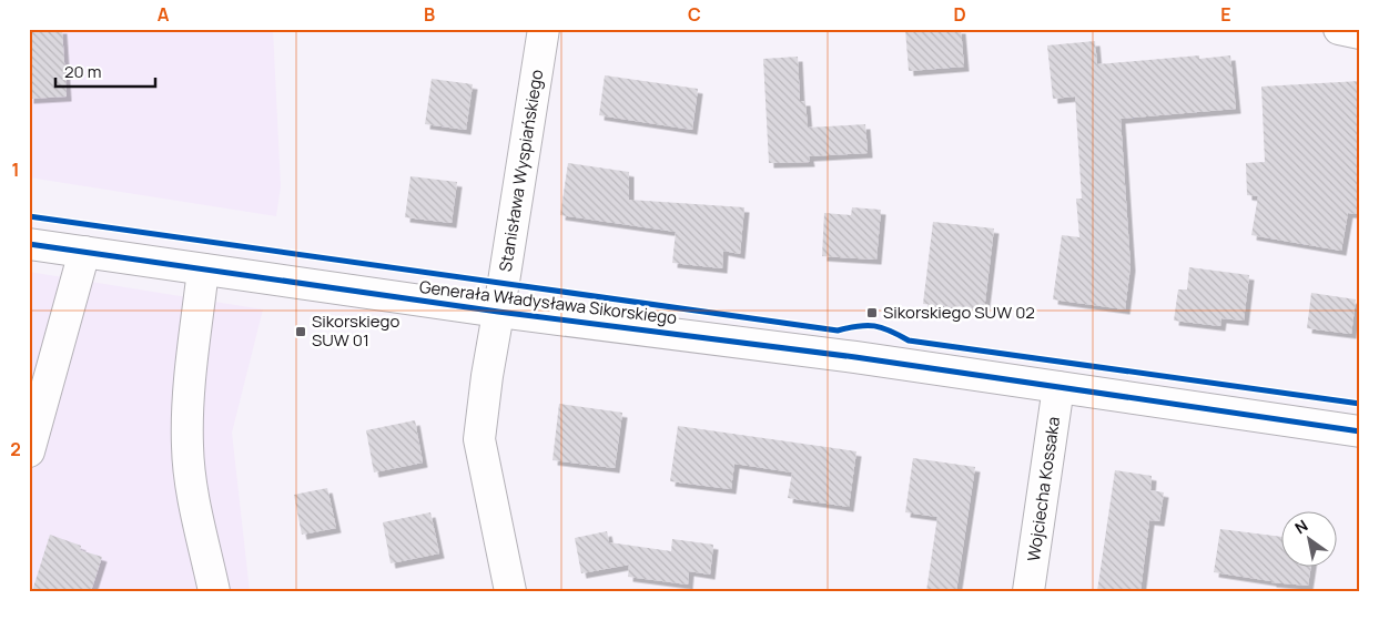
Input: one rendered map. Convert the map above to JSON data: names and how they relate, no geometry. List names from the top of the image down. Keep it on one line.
{"streets":{"street":["Stanisława Wyspiańskiego","Generała Władysława Sikorskiego","Wojciecha Kossaka"]},"crossings":[["Stanisława Wyspiańskiego","Generała Władysława Sikorskiego"],["Generała Władysława Sikorskiego","Wojciecha Kossaka"]],"places":{"transit":["Sikorskiego SUW 02","Sikorskiego SUW 01"]},"scale_bar":"20 m","north":"top left","grid":{"columns":["A","B","C","D","E"],"rows":["1","2"]}}
